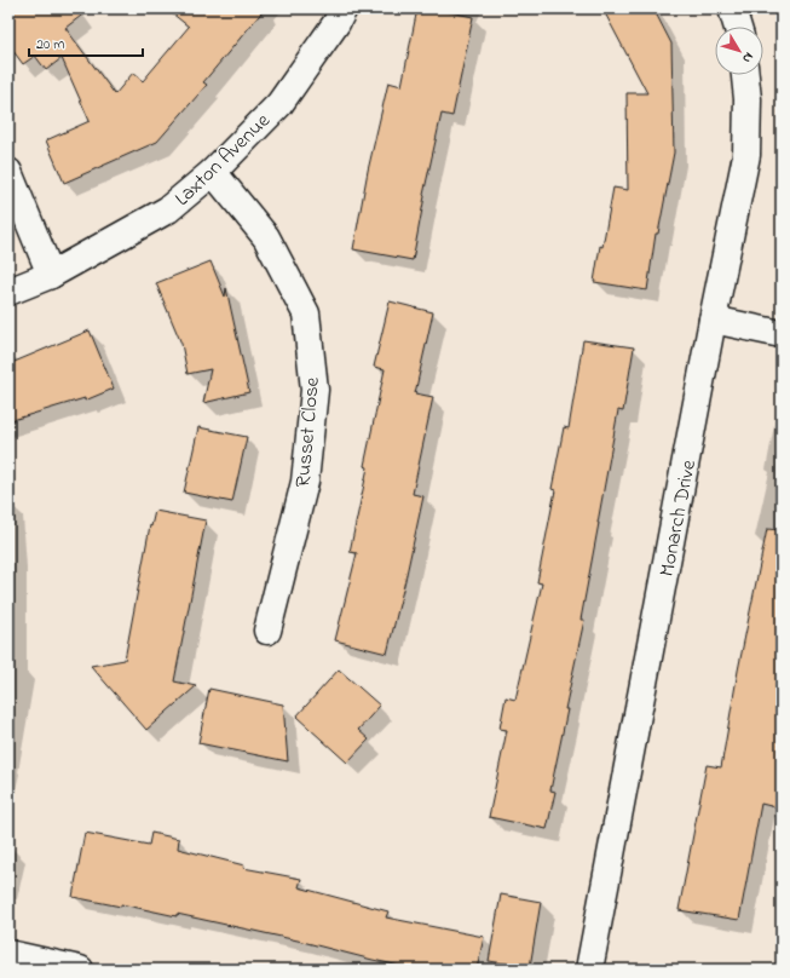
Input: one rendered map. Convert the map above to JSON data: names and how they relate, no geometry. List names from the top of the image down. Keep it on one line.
{"streets":{"street":["Laxton Avenue","Russet Close","Monarch Drive"]},"crossings":[["Laxton Avenue","Russet Close"]],"scale_bar":"20 m","north":"bottom right"}
